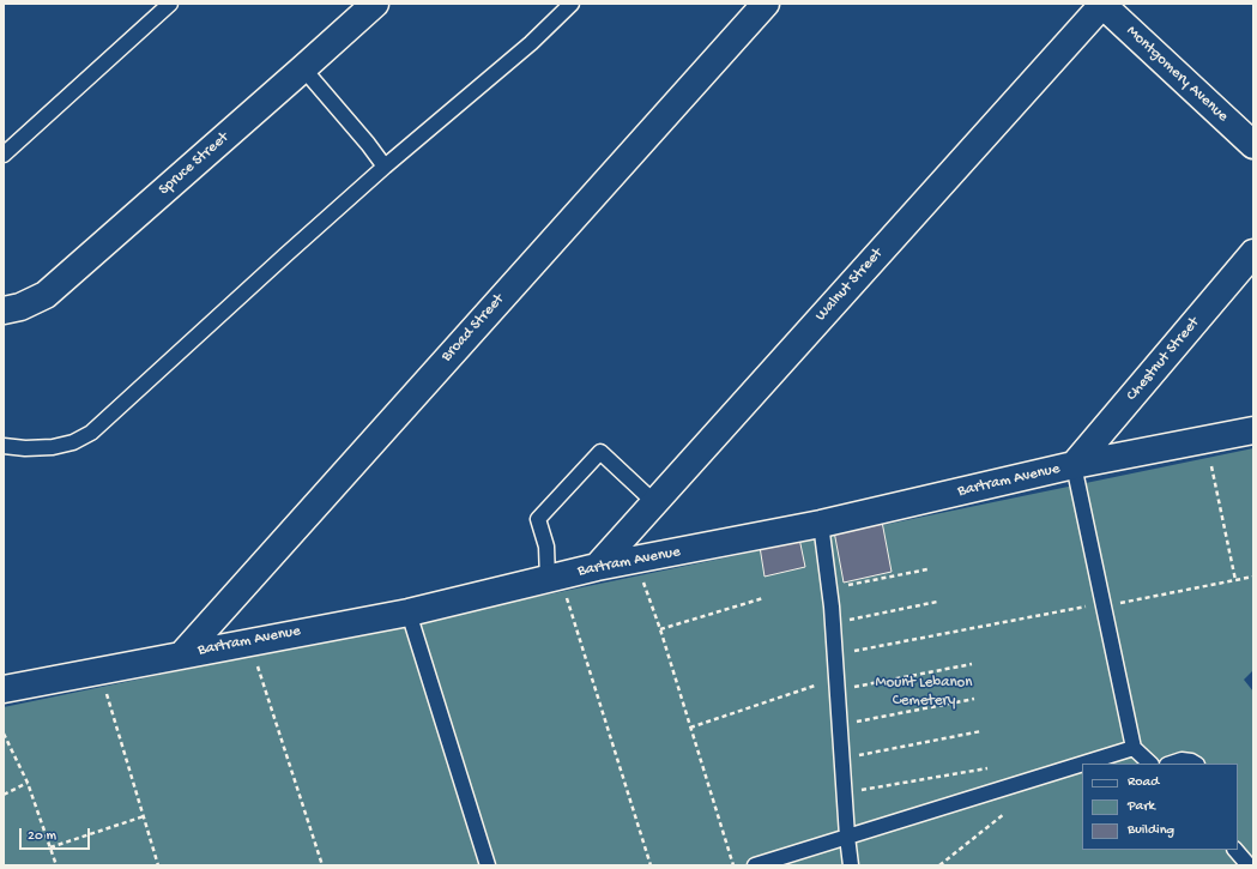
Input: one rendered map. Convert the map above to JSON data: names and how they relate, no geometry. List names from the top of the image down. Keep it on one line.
{"streets":{"street":["Montgomery Avenue","Spruce Street","Walnut Street","Broad Street","Chestnut Street","Bartram Avenue"]},"crossings":[["Montgomery Avenue","Walnut Street"],["Walnut Street","Bartram Avenue"],["Broad Street","Bartram Avenue"],["Chestnut Street","Bartram Avenue"]],"parks":["Mount Lebanon Cemetery"],"legend":["Road","Park","Building"],"scale_bar":"20 m"}
